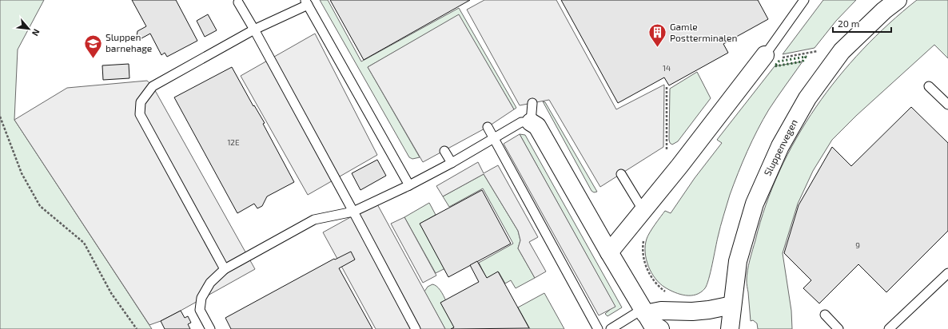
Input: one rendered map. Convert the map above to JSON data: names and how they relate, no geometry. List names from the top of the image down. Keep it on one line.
{"streets":{"street":["Sluppenvegen"]},"places":{"building":["Gamle Postterminalen"],"school or university":["Sluppen barnehage"]},"house_numbers":["14","12E","9"],"scale_bar":"20 m","north":"bottom right"}
